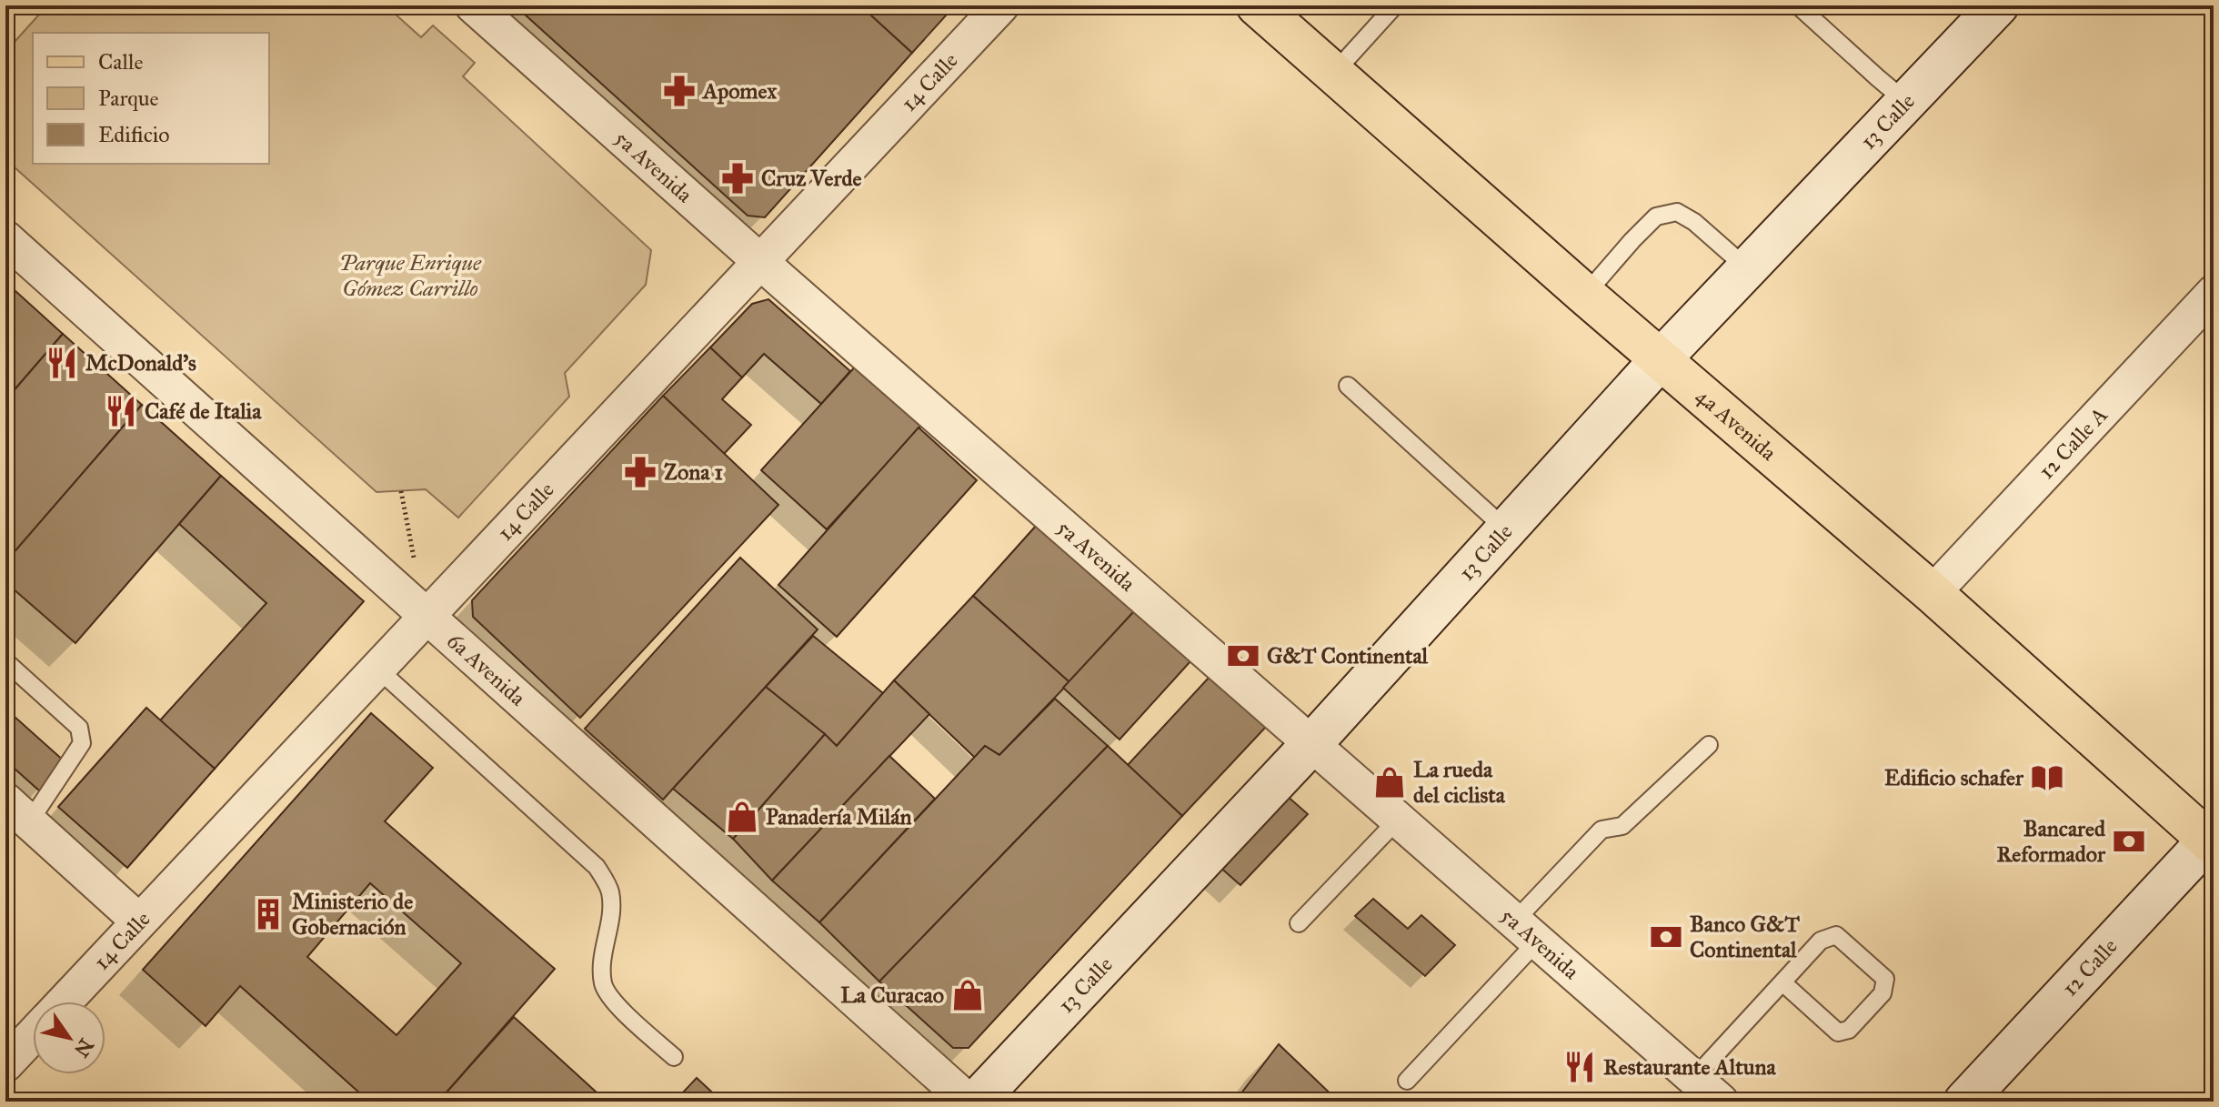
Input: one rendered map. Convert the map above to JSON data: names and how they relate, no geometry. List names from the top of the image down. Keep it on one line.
{"streets":{"main road":["4a Avenida"],"street":["14 Calle","13 Calle","5a Avenida","12 Calle A","6a Avenida","12 Calle"]},"crossings":[["14 Calle","5a Avenida"],["14 Calle","6a Avenida"],["13 Calle","5a Avenida"],["13 Calle","4a Avenida"],["4a Avenida","12 Calle A"],["4a Avenida","12 Calle"]],"parks":["Parque Enrique Gómez Carrillo"],"places":{"pharmacy":["Apomex","Cruz Verde","Zona 1"],"restaurant":["McDonald's","Café de Italia","Restaurante Altuna"],"bank":["G&T Continental","Bancared Reformador","Banco G&T Continental"],"library":["Edificio schafer"],"shop":["La rueda del ciclista","Panadería Milán","La Curacao"],"building":["Ministerio de Gobernación"]},"legend":["Calle","Parque","Edificio"],"north":"bottom right"}
